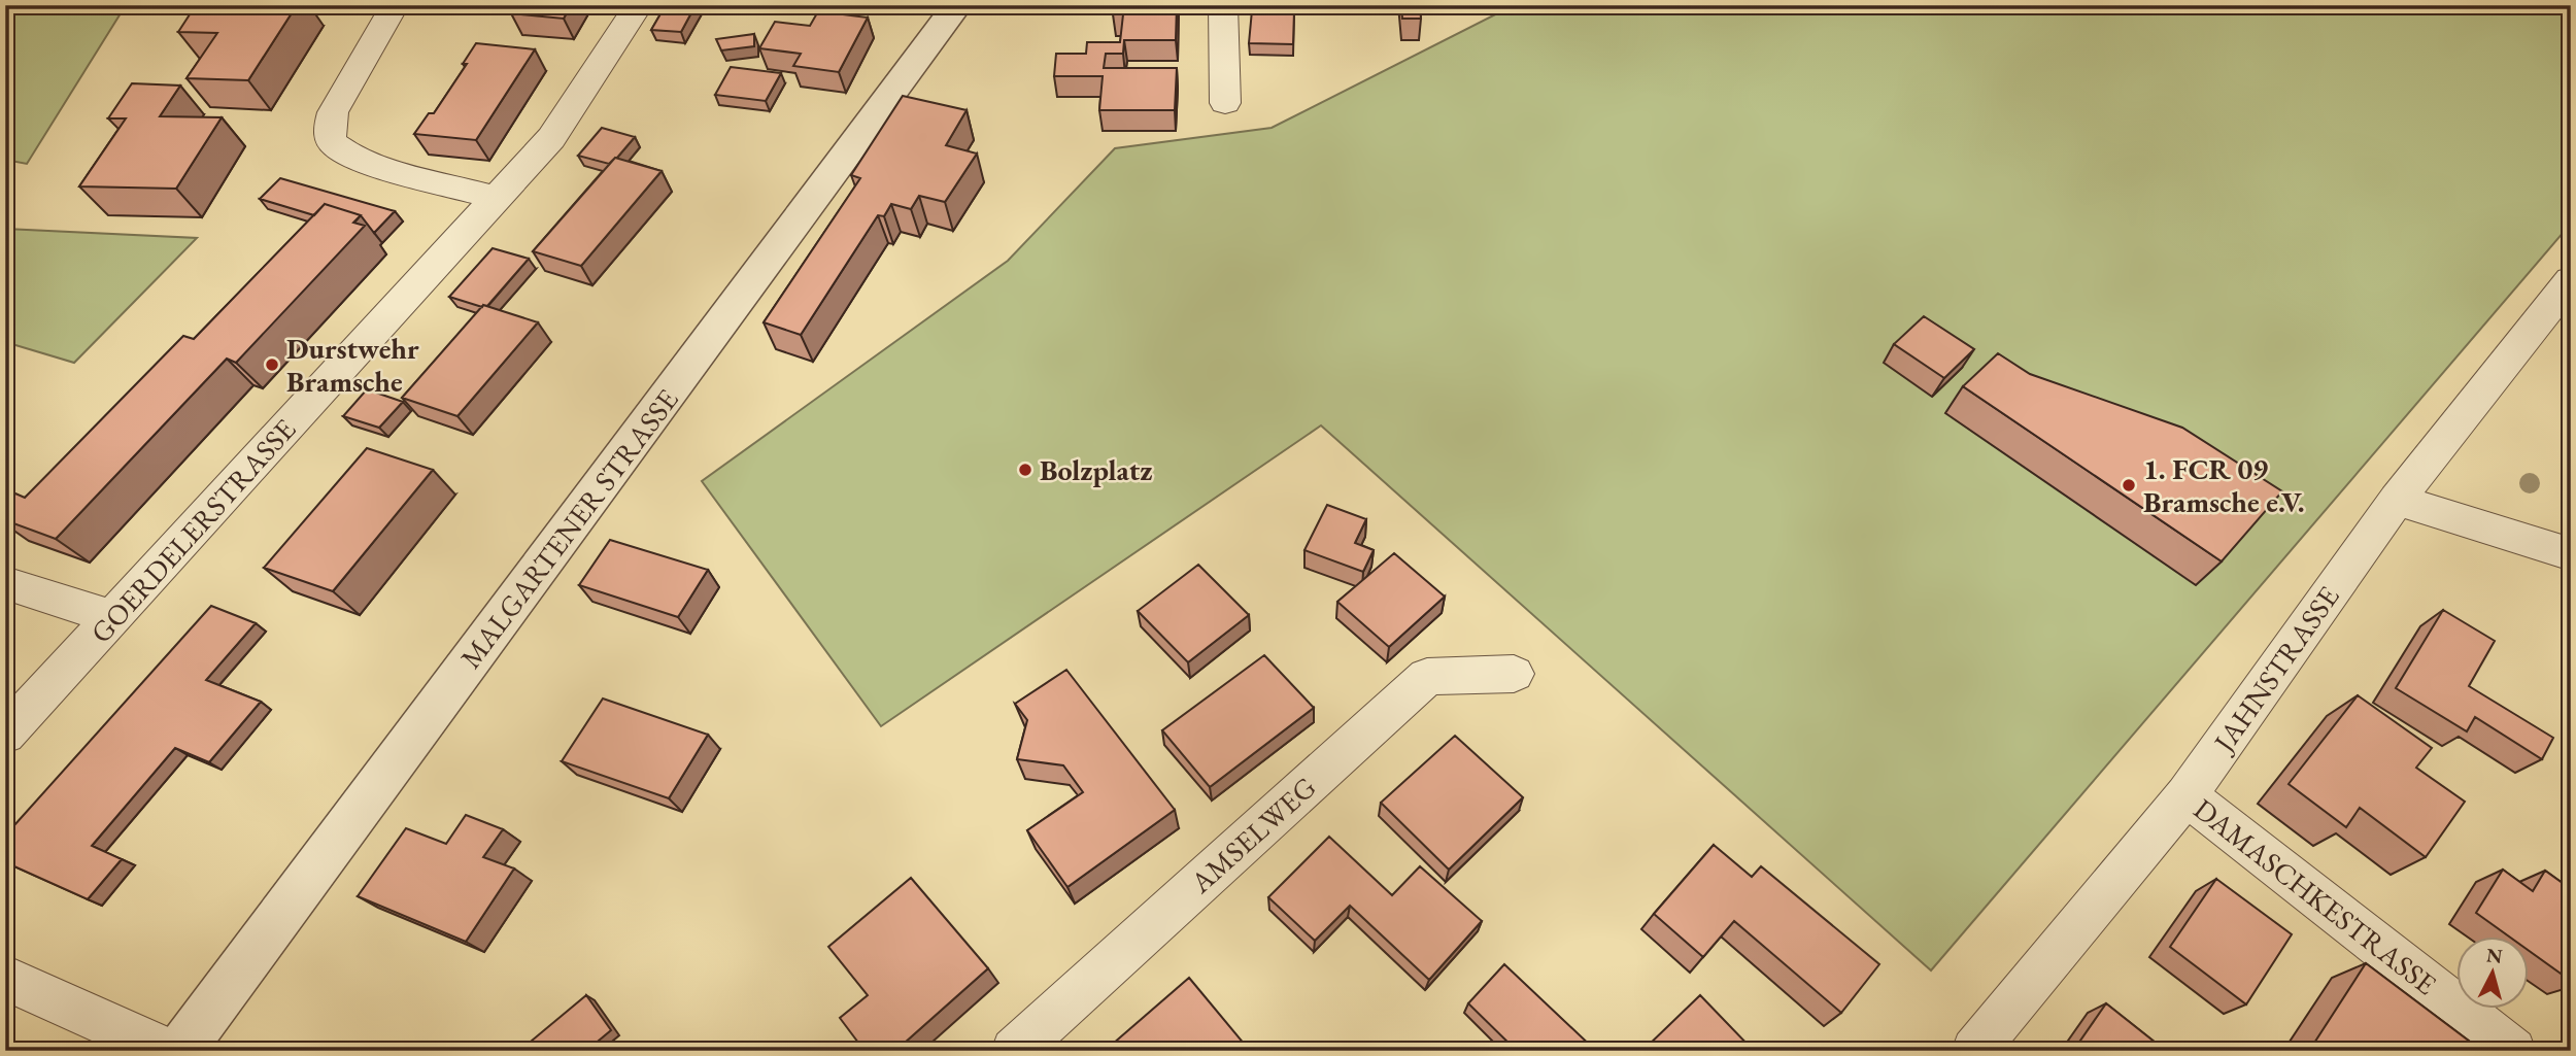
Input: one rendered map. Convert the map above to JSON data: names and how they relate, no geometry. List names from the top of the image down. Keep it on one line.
{"streets":{"street":["MALGARTENER STRASSE","GOERDELERSTRASSE","JAHNSTRASSE","AMSELWEG","DAMASCHKESTRASSE"]},"crossings":[["JAHNSTRASSE","DAMASCHKESTRASSE"]],"places":["Durstwehr Bramsche","Bolzplatz","1. FCR 09 Bramsche e.V."],"north":"top"}
